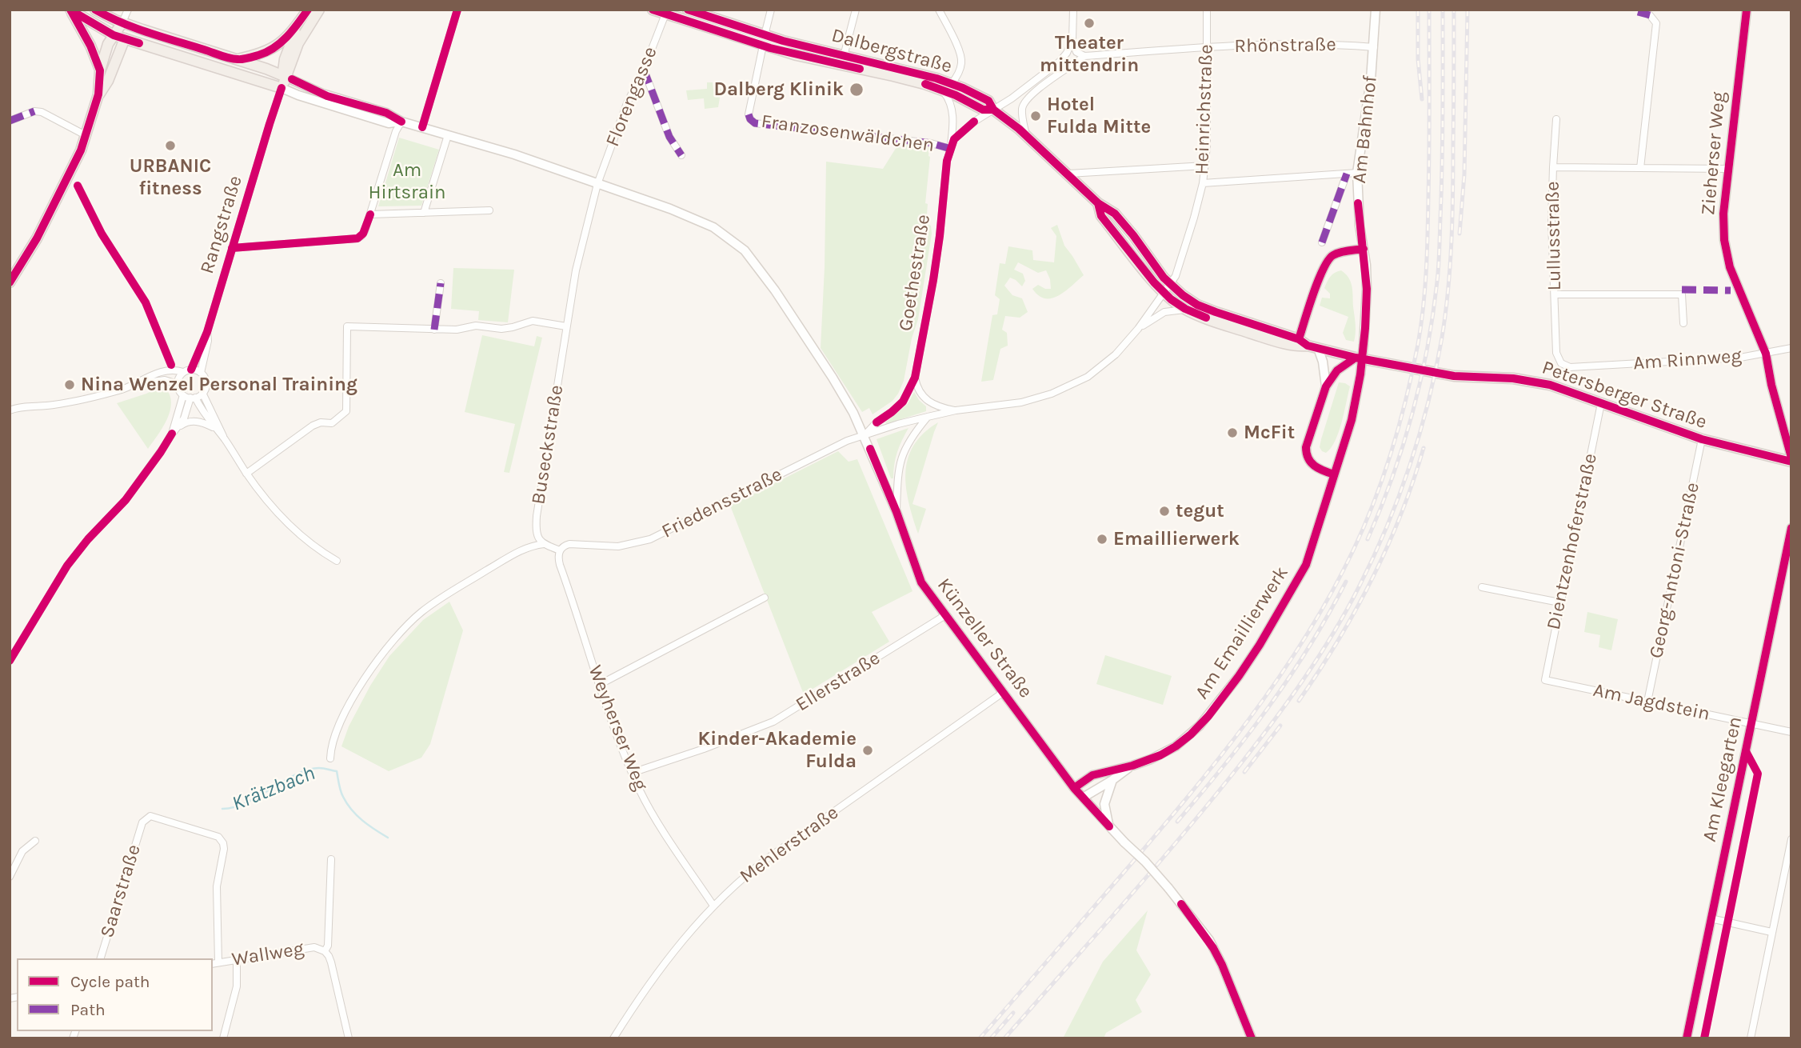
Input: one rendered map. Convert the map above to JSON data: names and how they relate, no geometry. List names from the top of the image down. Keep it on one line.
{"streets":{"main road":["Dalbergstraße","Am Bahnhof","Zieherser Weg","Rangstraße","Petersberger Straße","Am Emaillierwerk","Künzeller Straße","Am Kleegarten"],"street":["Rhönstraße","Florengasse","Heinrichstraße","Franzosenwäldchen","Lullusstraße","Goethestraße","Am Rinnweg","Buseckstraße","Friedensstraße","Dientzenhoferstraße","Georg-Antoni-Straße","Ellerstraße","Am Jagdstein","Weyherser Weg","Mehlerstraße","Saarstraße","Wallweg"]},"crossings":[["Rhönstraße","Heinrichstraße"],["Rhönstraße","Am Bahnhof"],["Dalbergstraße","Florengasse"],["Dalbergstraße","Franzosenwäldchen"],["Dalbergstraße","Goethestraße"],["Dalbergstraße","Petersberger Straße"],["Florengasse","Buseckstraße"],["Florengasse","Künzeller Straße"],["Heinrichstraße","Goethestraße"],["Heinrichstraße","Petersberger Straße"],["Heinrichstraße","Friedensstraße"],["Heinrichstraße","Künzeller Straße"],["Am Bahnhof","Am Emaillierwerk"],["Franzosenwäldchen","Goethestraße"],["Zieherser Weg","Am Rinnweg"],["Zieherser Weg","Petersberger Straße"],["Lullusstraße","Am Rinnweg"],["Goethestraße","Petersberger Straße"],["Goethestraße","Friedensstraße"],["Goethestraße","Künzeller Straße"],["Petersberger Straße","Dientzenhoferstraße"],["Petersberger Straße","Georg-Antoni-Straße"],["Buseckstraße","Künzeller Straße"],["Friedensstraße","Künzeller Straße"],["Friedensstraße","Weyherser Weg"],["Dientzenhoferstraße","Am Jagdstein"],["Georg-Antoni-Straße","Am Jagdstein"],["Am Emaillierwerk","Künzeller Straße"],["Künzeller Straße","Ellerstraße"],["Künzeller Straße","Mehlerstraße"],["Ellerstraße","Weyherser Weg"],["Am Jagdstein","Am Kleegarten"],["Weyherser Weg","Mehlerstraße"],["Saarstraße","Wallweg"]],"water":["Krätzbach"],"parks":["Am Hirtsrain"],"places":["Theater mittendrin","Dalberg Klinik","Hotel Fulda Mitte","URBANIC fitness","Nina Wenzel Personal Training","McFit","tegut","Emaillierwerk","Kinder-Akademie Fulda"],"legend":["Cycle path","Path"]}
